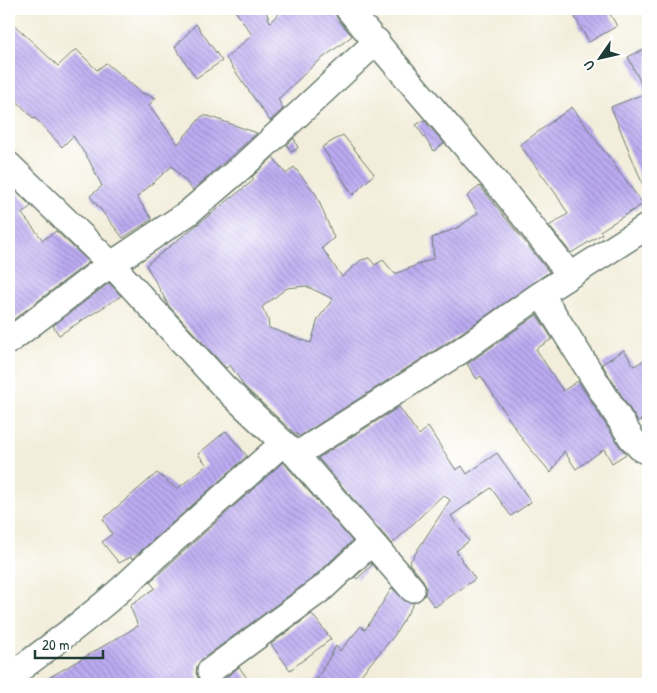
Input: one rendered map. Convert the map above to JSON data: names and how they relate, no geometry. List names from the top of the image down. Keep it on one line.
{"scale_bar":"20 m","north":"bottom left"}
